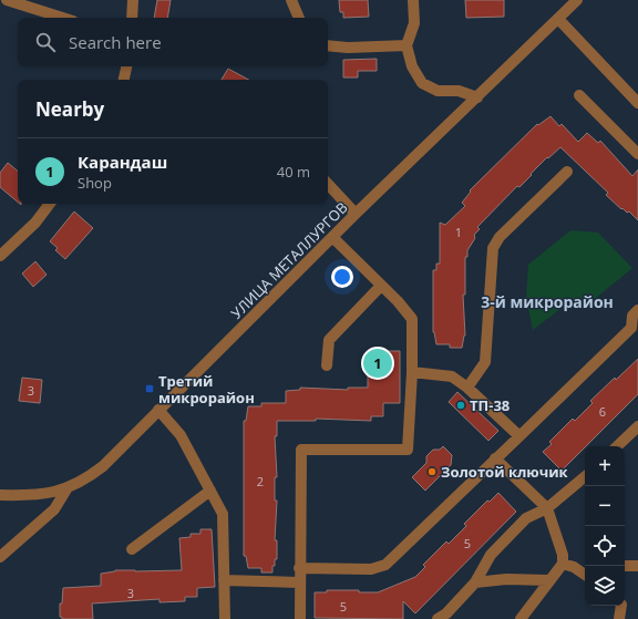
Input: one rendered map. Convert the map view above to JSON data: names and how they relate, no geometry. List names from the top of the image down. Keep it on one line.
{"streets":{"street":["УЛИЦА МЕТАЛЛУРГОВ"]},"districts":["3-й микрорайон"],"places":{"transit":["Третий микрорайон"],"other":["ТП-38","Золотой ключик"]},"house_numbers":["1","3","6","2","5","3","5"],"page":{"search":"Search here","heading":"Nearby","list":[{"mark":"1","name":"Карандаш","note":"Shop","value":"40 m"}],"pins":"1","map_buttons":["+","−"]}}
